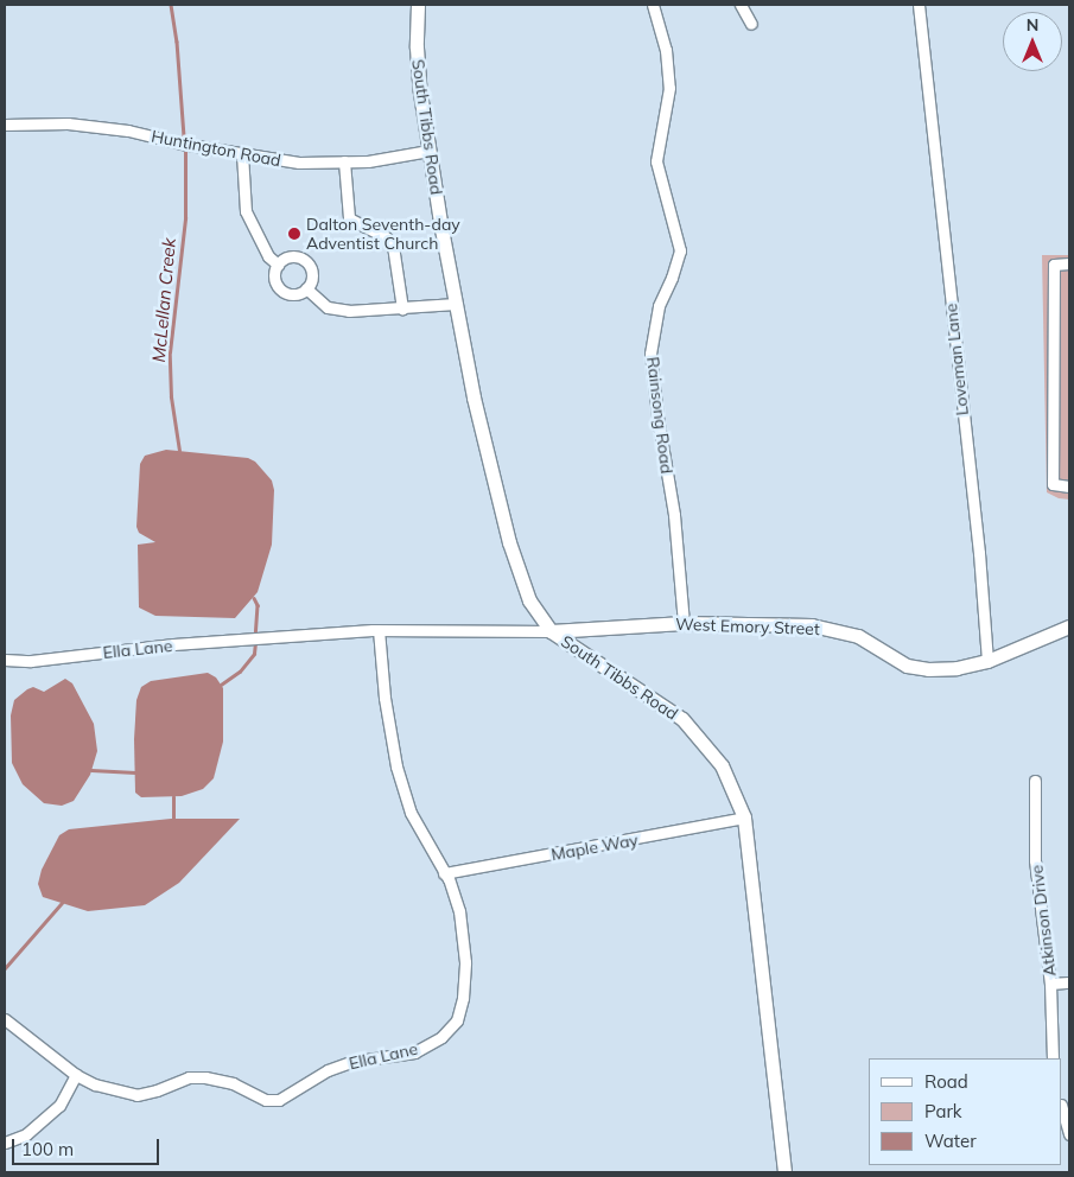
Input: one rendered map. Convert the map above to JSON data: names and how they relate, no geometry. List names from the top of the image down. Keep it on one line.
{"streets":{"street":["South Tibbs Road","Huntington Road","Loveman Lane","Rainsong Road","West Emory Street","Ella Lane","Maple Way","Atkinson Drive"]},"crossings":[["South Tibbs Road","Huntington Road"],["South Tibbs Road","West Emory Street"],["South Tibbs Road","Ella Lane"],["South Tibbs Road","Maple Way"],["Loveman Lane","West Emory Street"],["Rainsong Road","West Emory Street"],["West Emory Street","Ella Lane"],["Ella Lane","Maple Way"]],"water":["McLellan Creek"],"places":["Dalton Seventh-day Adventist Church"],"legend":["Road","Park","Water"],"scale_bar":"100 m","north":"top"}
